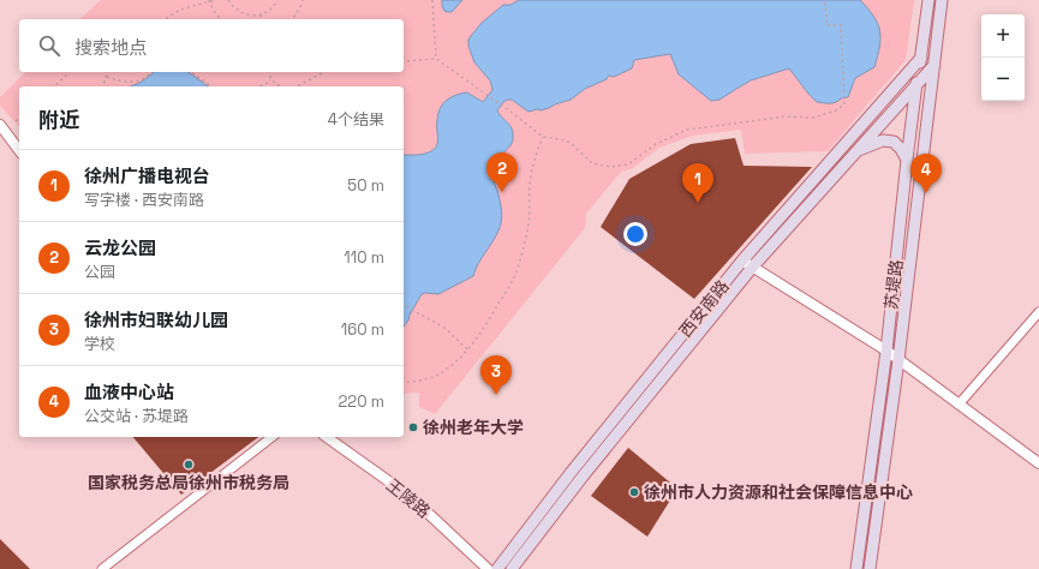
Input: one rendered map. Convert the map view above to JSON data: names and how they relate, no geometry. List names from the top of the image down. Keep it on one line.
{"streets":{"main road":["苏堤路","西安南路"],"street":["王陵路"]},"crossings":[["苏堤路","西安南路"]],"places":["徐州老年大学","国家税务总局徐州市税务局","徐州市人力资源和社会保障信息中心"],"page":{"map_buttons":["+","−"],"search":"搜索地点","heading":["附近","4个结果"],"list":[{"mark":"1","name":"徐州广播电视台","note":"写字楼 · 西安南路","value":"50 m"},{"mark":"2","name":"云龙公园","note":"公园","value":"110 m"},{"mark":"3","name":"徐州市妇联幼儿园","note":"学校","value":"160 m"},{"mark":"4","name":"血液中心站","note":"公交站 · 苏堤路","value":"220 m"}],"pins":["2","4","1","3"]}}
